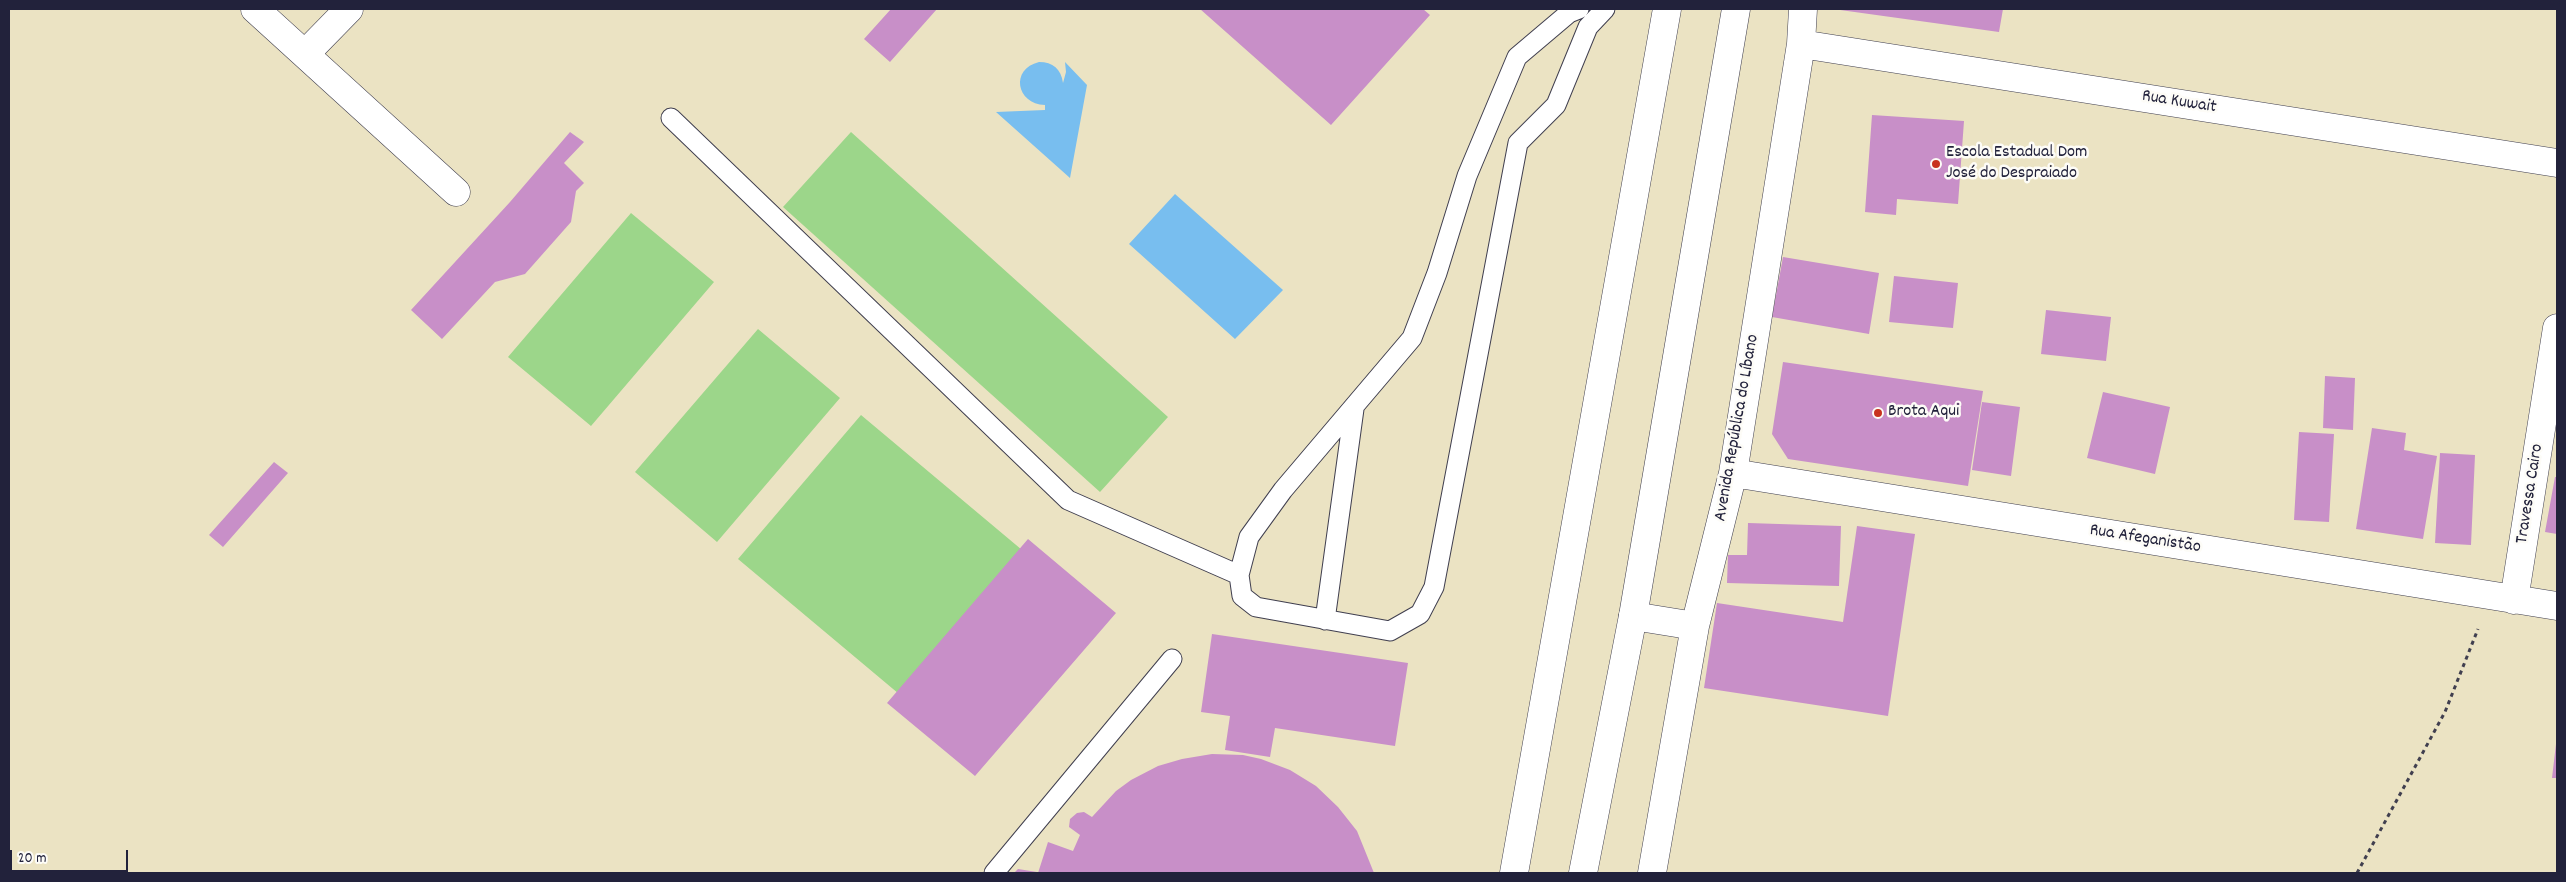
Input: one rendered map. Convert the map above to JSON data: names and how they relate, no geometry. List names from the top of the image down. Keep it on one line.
{"streets":{"street":["Rua Kuwait","Avenida República do Líbano","Travessa Cairo","Rua Afeganistão"]},"crossings":[["Rua Kuwait","Avenida República do Líbano"],["Avenida República do Líbano","Rua Afeganistão"],["Travessa Cairo","Rua Afeganistão"]],"places":["Escola Estadual Dom José do Despraiado","Brota Aqui"],"scale_bar":"20 m"}
